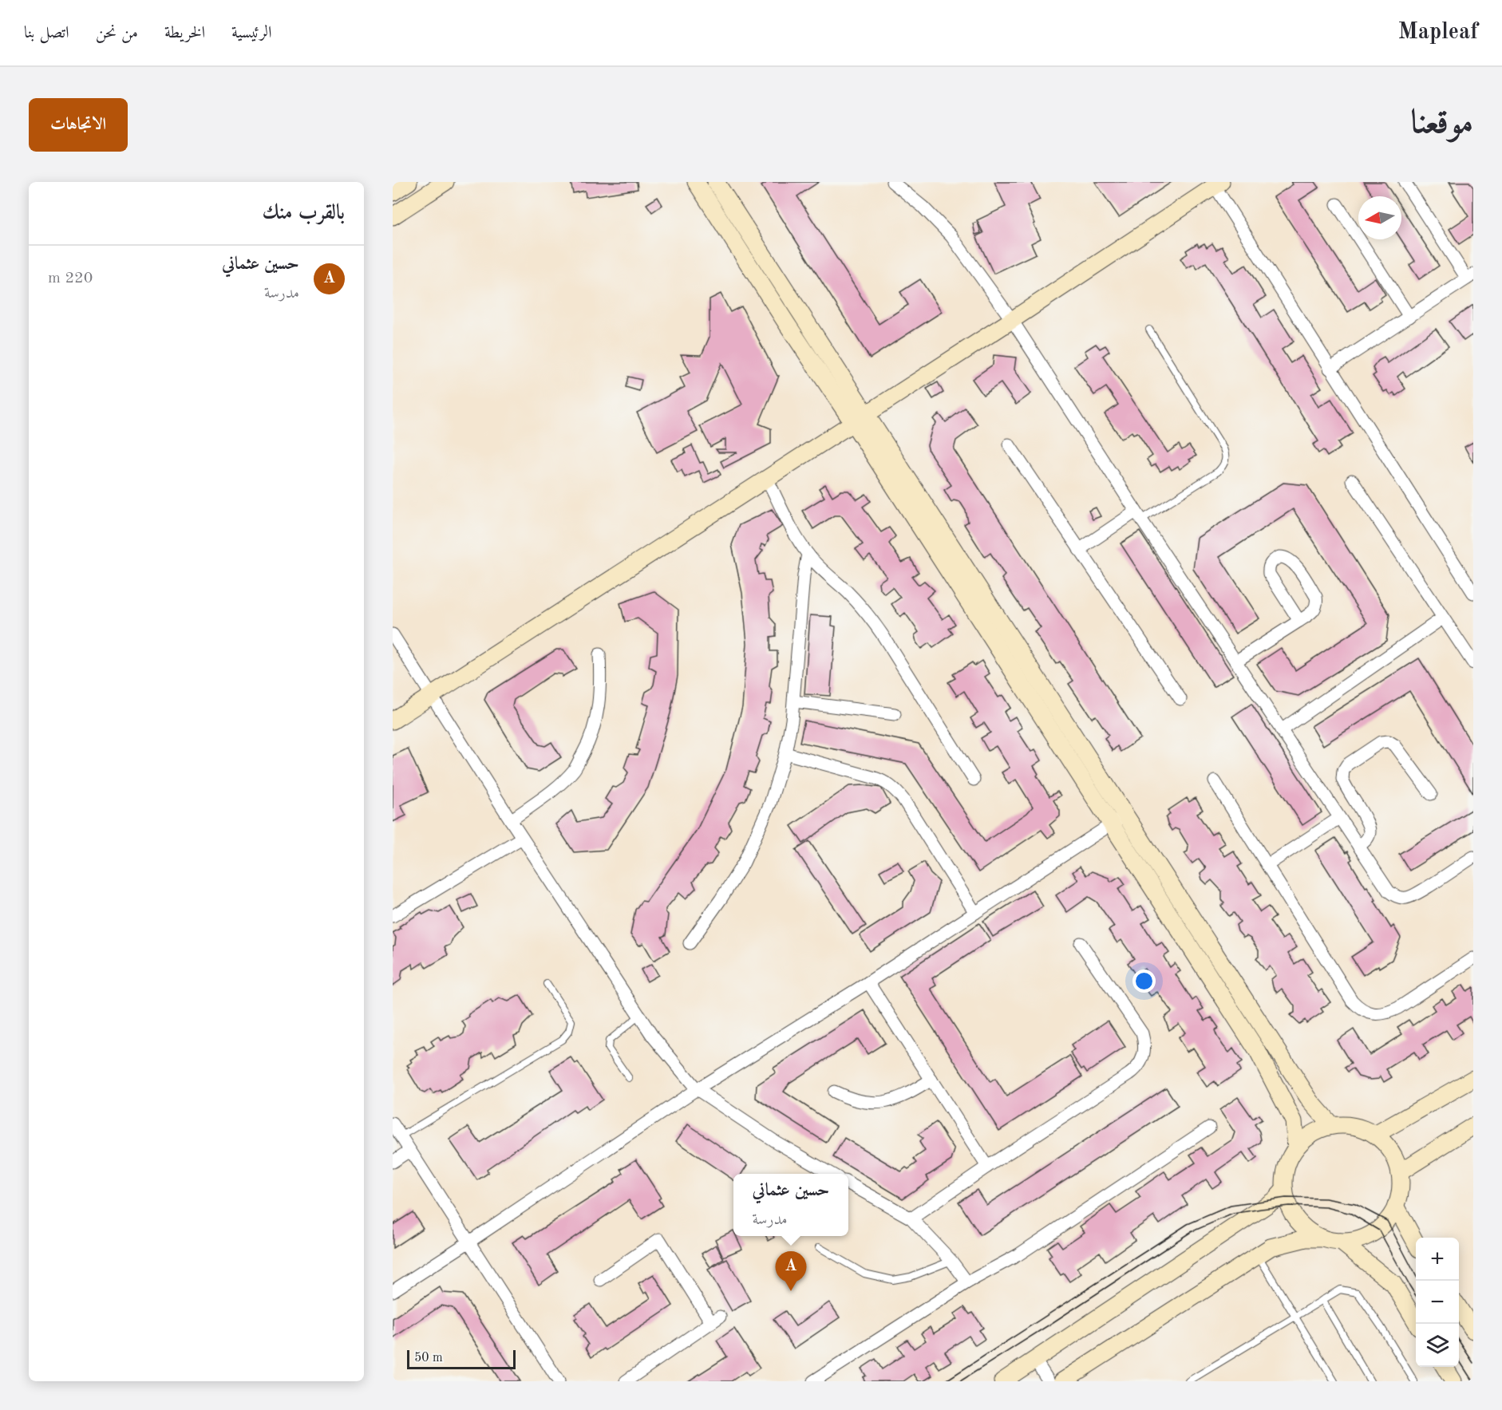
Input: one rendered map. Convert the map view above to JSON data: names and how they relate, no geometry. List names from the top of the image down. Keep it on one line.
{"scale_bar":"50 m","north":"left","page":{"header":"Mapleaf","nav":["الرئيسية","الخريطة","من نحن","اتصل بنا"],"title":"موقعنا","buttons":"الاتجاهات","heading":"بالقرب منك","list":[{"mark":"A","name":"حسين عثماني","note":"مدرسة","value":"220 m"}],"popup":["حسين عثماني","مدرسة"],"map_buttons":["+","−"],"pins":"A","scale":"50 m"}}
